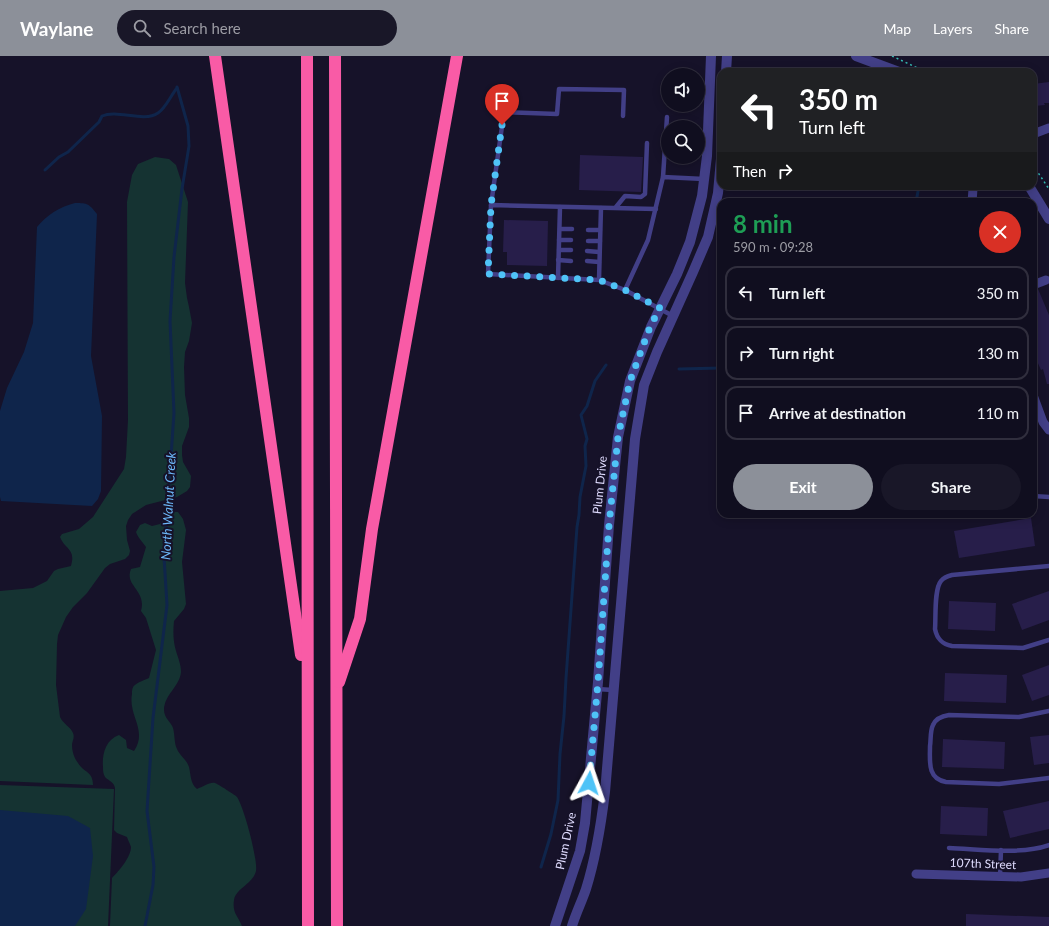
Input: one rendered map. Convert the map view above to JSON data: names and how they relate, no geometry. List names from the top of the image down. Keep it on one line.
{"streets":{"street":["Plum Drive","107th Street"]},"water":["North Walnut Creek"],"page":{"header":"Waylane","search":"Search here","nav":["Map","Layers","Share"],"turn":["350 m","Turn left"],"then":"Then","heading":["8 min","590 m · 09:28"],"list":[{"name":"Turn left","value":"350 m"},{"name":"Turn right","value":"130 m"},{"name":"Arrive at destination","value":"110 m"}],"buttons":["Exit","Share"]}}
